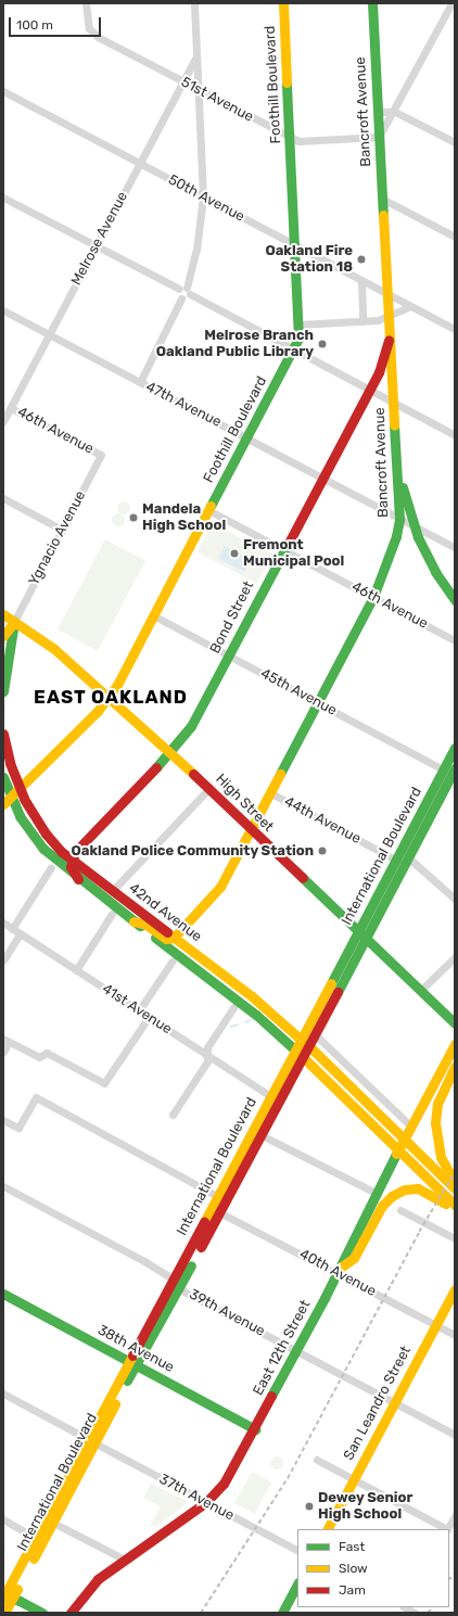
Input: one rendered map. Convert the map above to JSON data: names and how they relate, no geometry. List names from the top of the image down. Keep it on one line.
{"streets":{"main road":["Foothill Boulevard","Bancroft Avenue","Bond Street","High Street","International Boulevard","42nd Avenue","East 12th Street","38th Avenue","San Leandro Street"],"street":["51st Avenue","50th Avenue","Melrose Avenue","47th Avenue","46th Avenue","Ygnacio Avenue","45th Avenue","44th Avenue","41st Avenue","40th Avenue","39th Avenue","37th Avenue"]},"crossings":[["Foothill Boulevard","51st Avenue"],["Foothill Boulevard","50th Avenue"],["Foothill Boulevard","47th Avenue"],["Foothill Boulevard","46th Avenue"],["Foothill Boulevard","45th Avenue"],["Foothill Boulevard","High Street"],["Foothill Boulevard","42nd Avenue"],["51st Avenue","Bancroft Avenue"],["51st Avenue","Melrose Avenue"],["Bancroft Avenue","50th Avenue"],["Bancroft Avenue","47th Avenue"],["Bancroft Avenue","46th Avenue"],["Bancroft Avenue","Bond Street"],["Bancroft Avenue","45th Avenue"],["Bancroft Avenue","High Street"],["Bancroft Avenue","44th Avenue"],["Bancroft Avenue","42nd Avenue"],["50th Avenue","Melrose Avenue"],["Melrose Avenue","47th Avenue"],["Melrose Avenue","46th Avenue"],["47th Avenue","Bond Street"],["46th Avenue","Ygnacio Avenue"],["46th Avenue","Bond Street"],["Ygnacio Avenue","High Street"],["Bond Street","45th Avenue"],["Bond Street","High Street"],["Bond Street","42nd Avenue"],["45th Avenue","International Boulevard"],["High Street","International Boulevard"],["44th Avenue","International Boulevard"],["International Boulevard","42nd Avenue"],["International Boulevard","41st Avenue"],["International Boulevard","40th Avenue"],["International Boulevard","39th Avenue"],["International Boulevard","38th Avenue"],["International Boulevard","37th Avenue"],["40th Avenue","East 12th Street"],["40th Avenue","San Leandro Street"],["39th Avenue","East 12th Street"],["39th Avenue","San Leandro Street"],["East 12th Street","38th Avenue"],["East 12th Street","37th Avenue"]],"districts":["EAST OAKLAND"],"places":["Oakland Fire Station 18","Melrose Branch Oakland Public Library","Mandela High School","Fremont Municipal Pool","Oakland Police Community Station","Dewey Senior High School"],"legend":["Fast","Slow","Jam"],"scale_bar":"100 m"}
